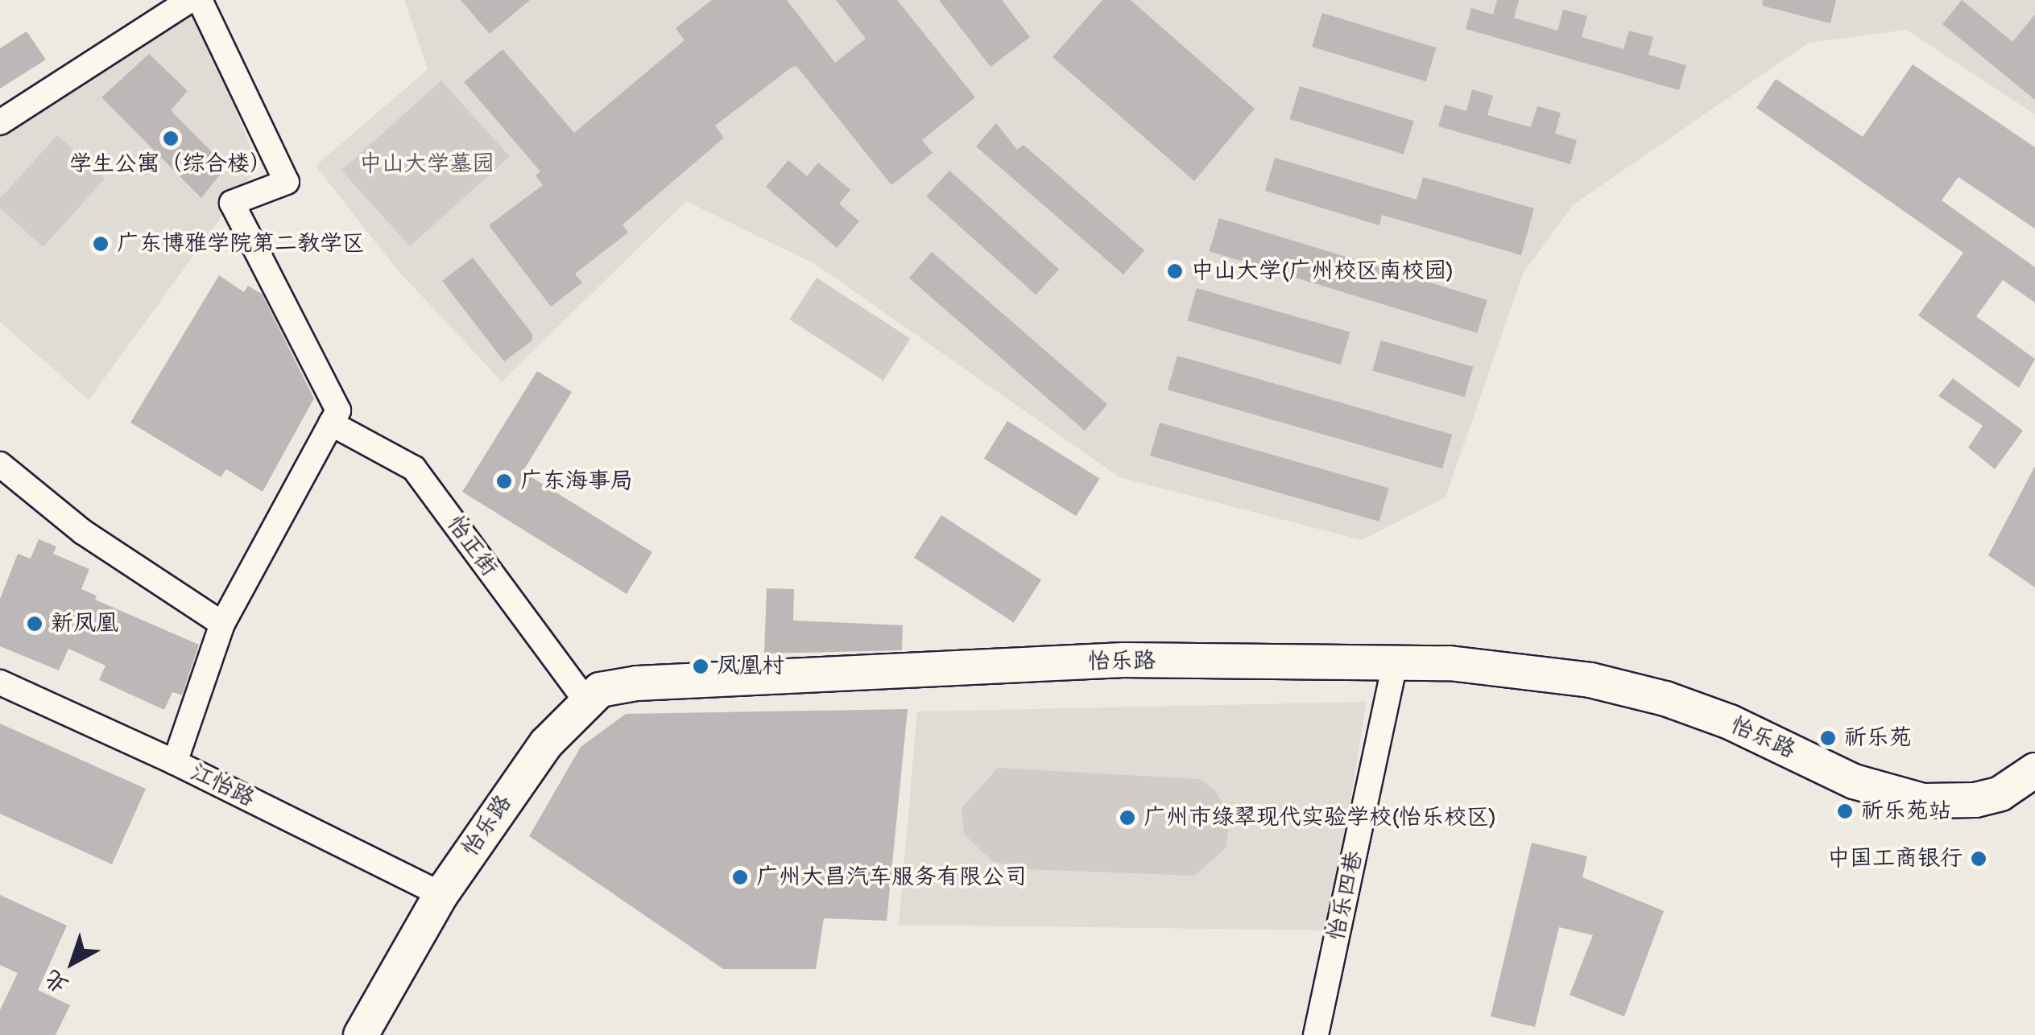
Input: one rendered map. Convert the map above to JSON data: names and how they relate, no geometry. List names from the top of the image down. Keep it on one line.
{"streets":{"street":["怡正街","怡乐路","江怡路","怡乐四巷"]},"crossings":[["怡正街","怡乐路"],["怡乐路","江怡路"],["怡乐路","怡乐四巷"]],"parks":["中山大学墓园"],"places":["学生公寓（综合楼）","广东博雅学院第二教学区","中山大学(广州校区南校园)","广东海事局","新凤凰","凤凰村","祈乐苑","祈乐苑站","广州市绿翠现代实验学校(怡乐校区)","中国工商银行","广州大昌汽车服务有限公司"],"north":"bottom left"}
